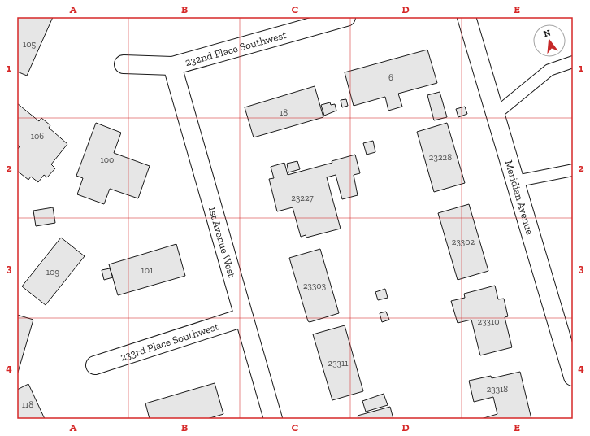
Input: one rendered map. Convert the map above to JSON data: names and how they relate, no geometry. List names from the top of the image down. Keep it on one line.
{"streets":{"street":["232nd Place Southwest","Meridian Avenue","1st Avenue West","233rd Place Southwest"]},"crossings":[["232nd Place Southwest","1st Avenue West"],["1st Avenue West","233rd Place Southwest"]],"house_numbers":["105","6","18","106","23228","100","23227","23302","101","109","23303","23310","23311","23318","118"],"north":"top","grid":{"columns":["A","B","C","D","E"],"rows":["1","2","3","4"]}}
